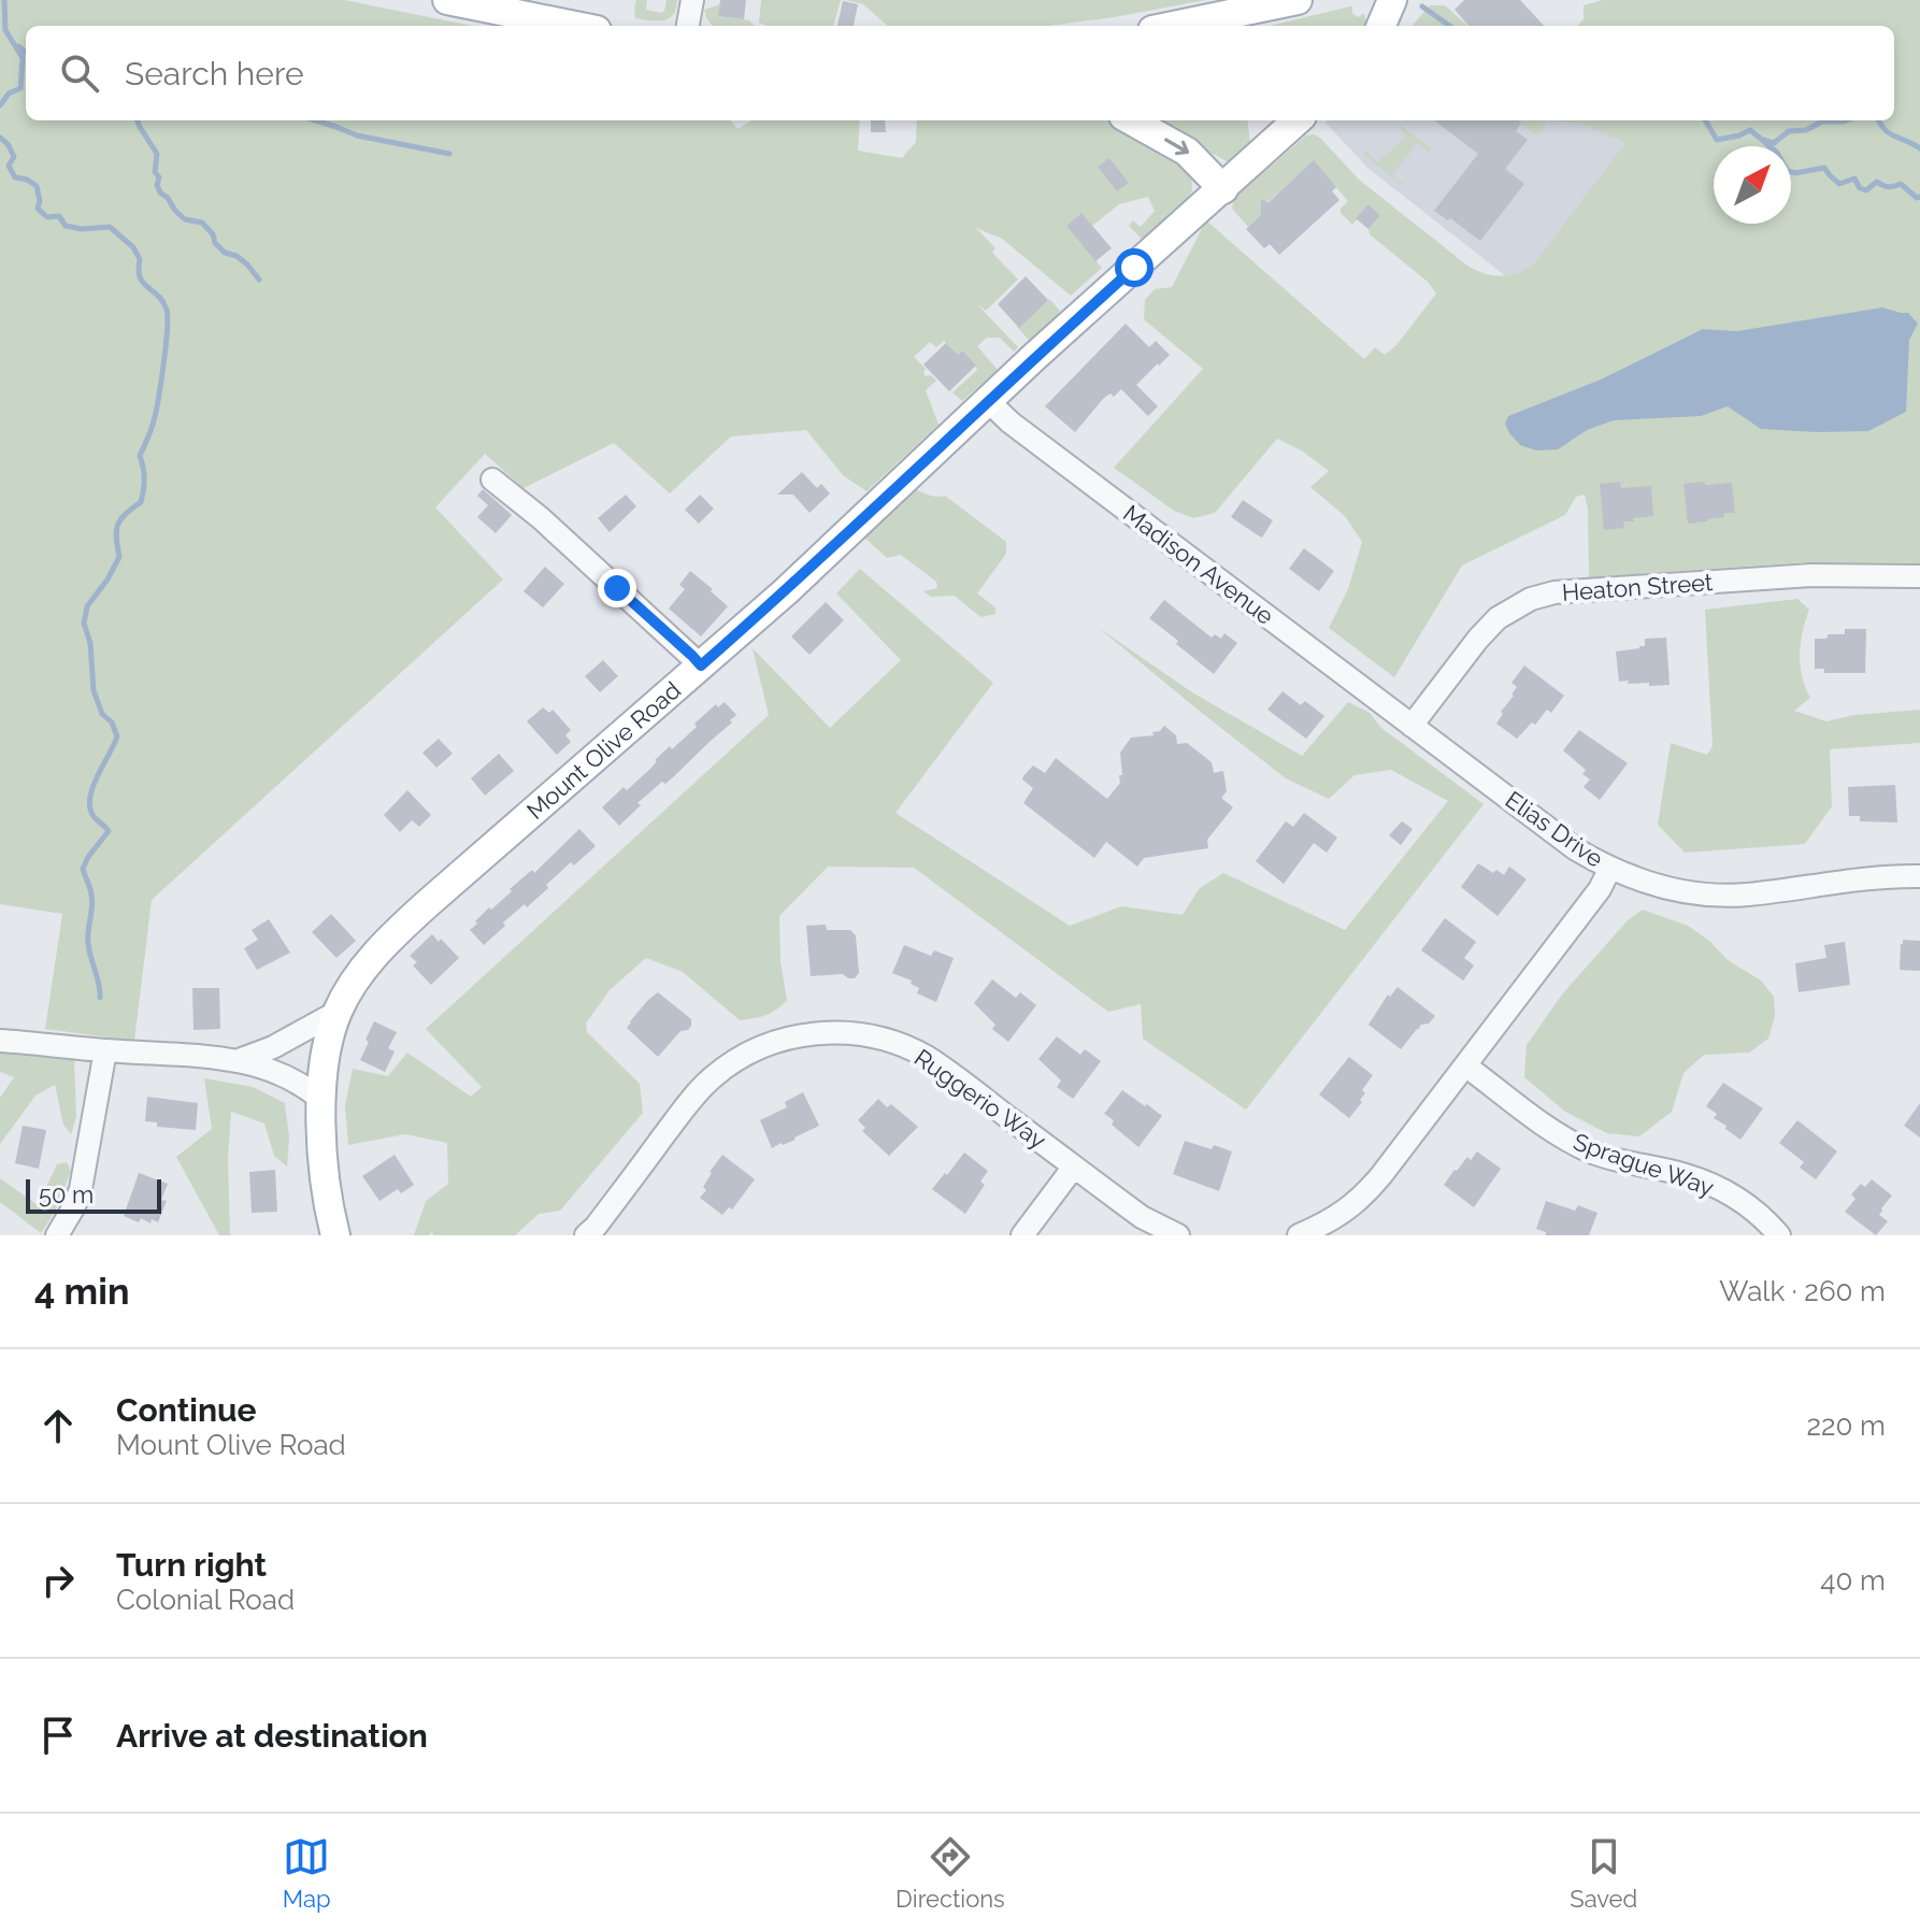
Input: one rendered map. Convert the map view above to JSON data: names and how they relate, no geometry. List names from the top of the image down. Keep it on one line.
{"streets":{"main road":["Mount Olive Road"],"street":["Madison Avenue","Heaton Street","Elias Drive","Ruggerio Way","Sprague Way"]},"crossings":[["Madison Avenue","Heaton Street"],["Madison Avenue","Mount Olive Road"],["Madison Avenue","Elias Drive"],["Heaton Street","Elias Drive"]],"scale_bar":"50 m","north":"top right","page":{"search":"Search here","scale":"50 m","heading":["4 min","Walk · 260 m"],"list":[["Continue","Mount Olive Road","220 m"],["Turn right","Colonial Road","40 m"],"Arrive at destination"],"nav":["Map","Directions","Saved"]}}
